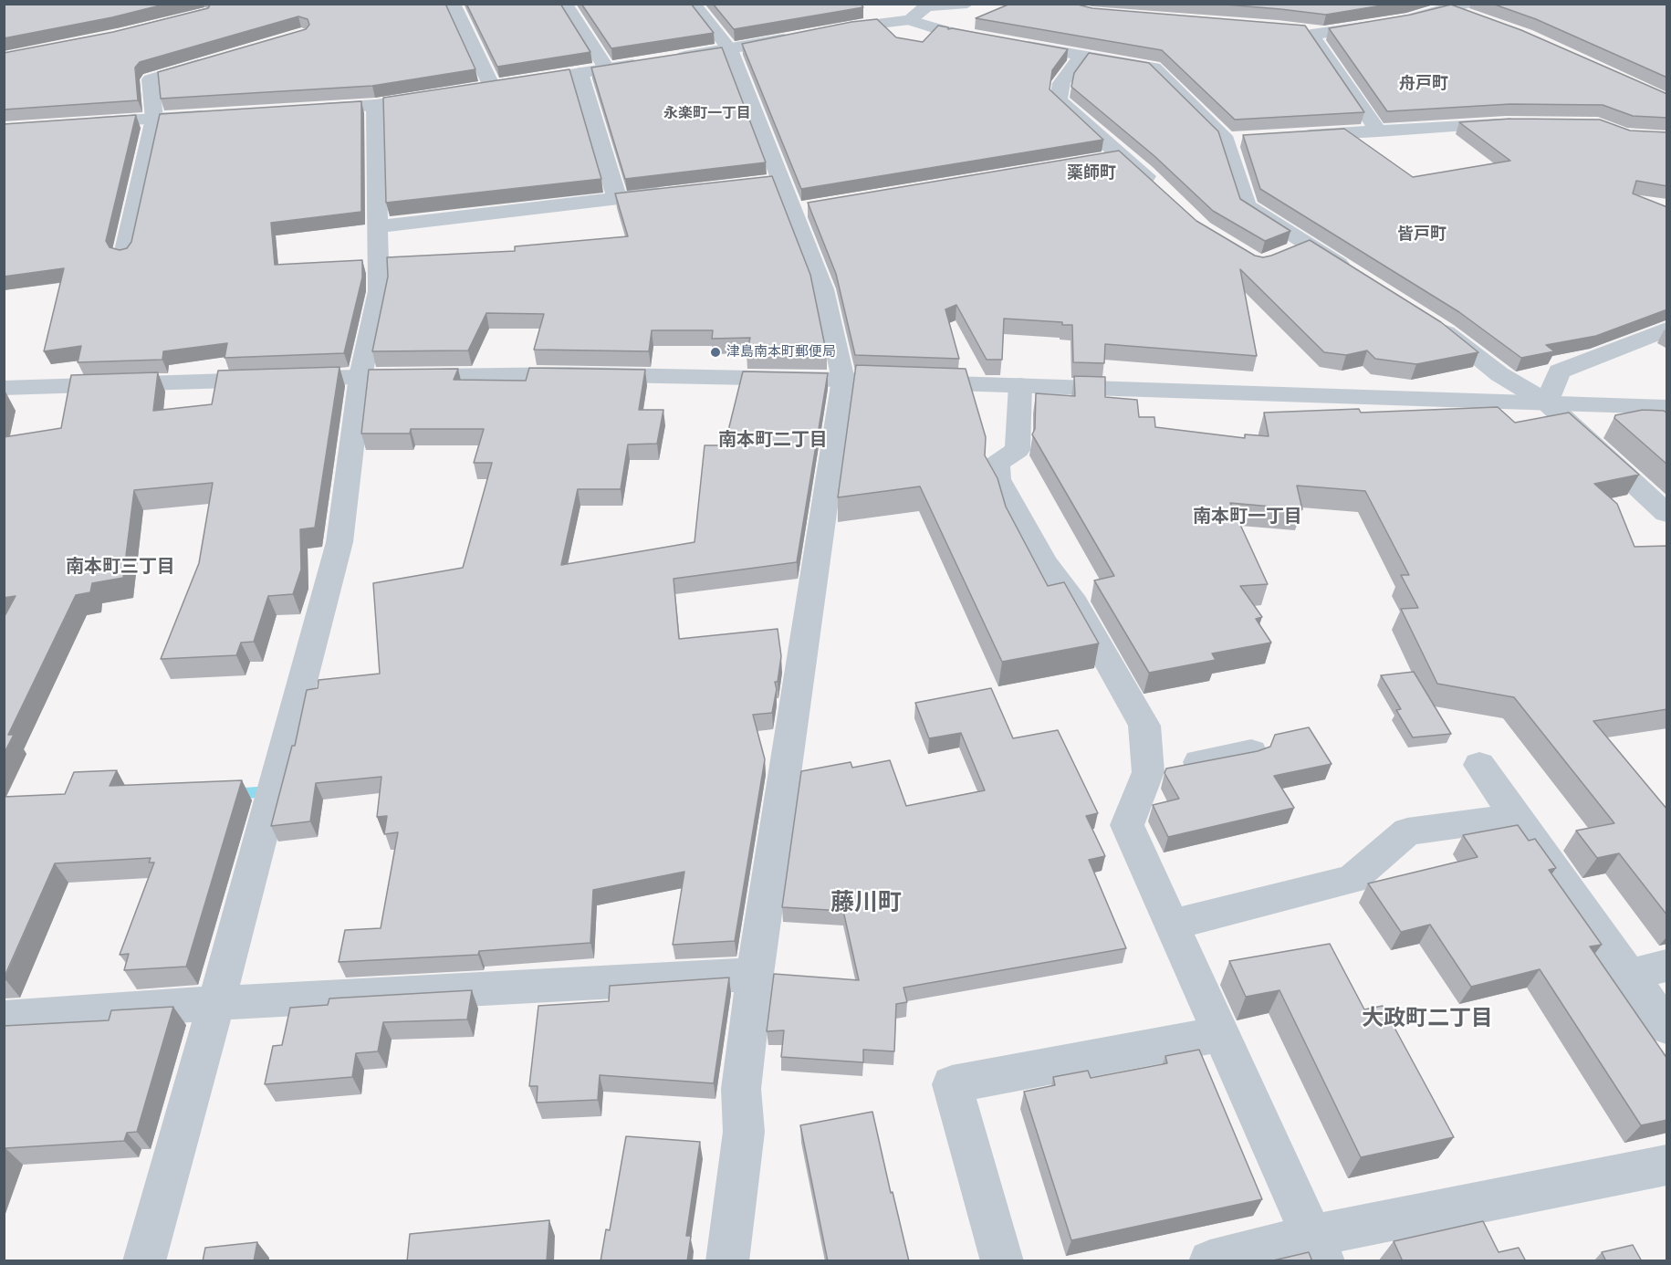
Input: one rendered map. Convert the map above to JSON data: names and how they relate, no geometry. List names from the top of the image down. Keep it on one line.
{"districts":["舟戸町","永楽町一丁目","薬師町","皆戸町","南本町二丁目","南本町一丁目","南本町三丁目","藤川町","大政町二丁目"],"places":["津島南本町郵便局"]}
